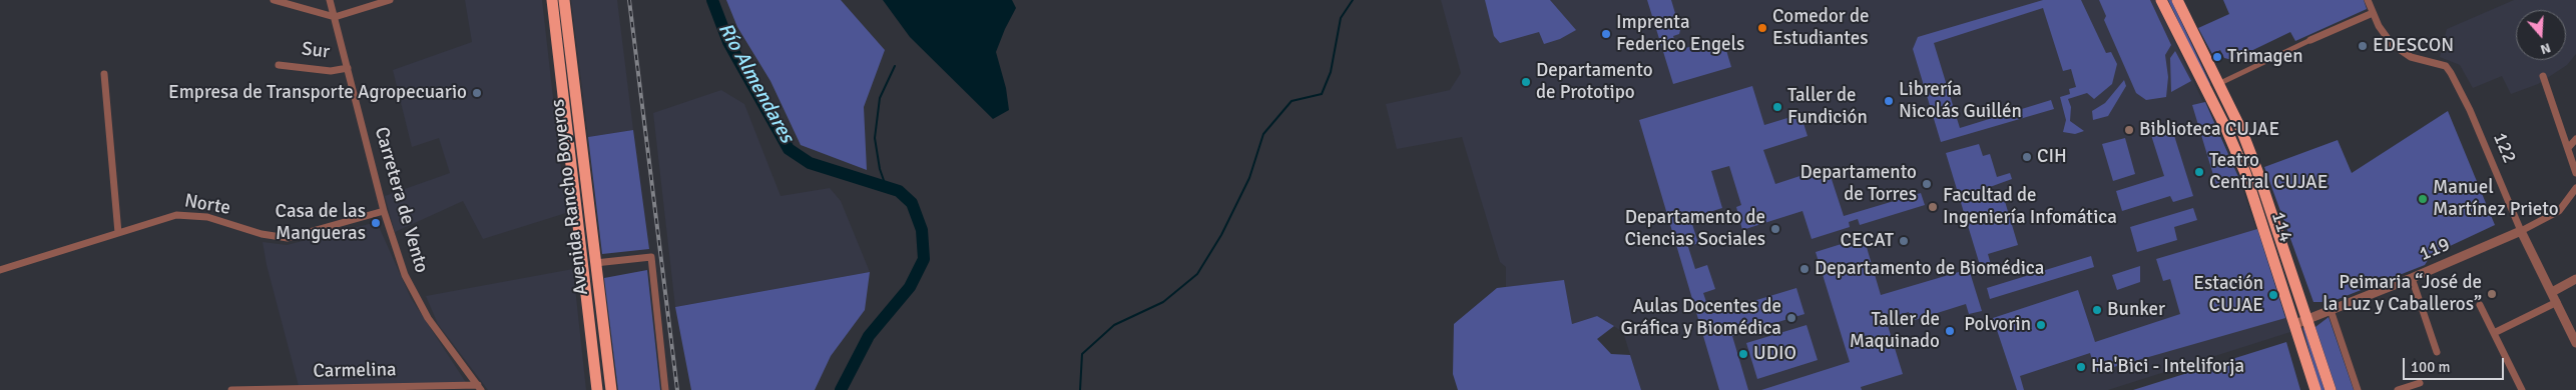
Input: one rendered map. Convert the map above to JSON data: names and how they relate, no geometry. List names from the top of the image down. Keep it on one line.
{"streets":{"highway":["Avenida Rancho Boyeros","114"],"street":["Sur","122","Carretera de Vento","Norte","119","Carmelina"]},"crossings":[["Sur","Carretera de Vento"],["122","119"],["Carretera de Vento","Norte"],["Carretera de Vento","Carmelina"],["114","119"]],"water":["Río Almendares"],"places":["Comedor de Estudiantes","Imprenta Federico Engels","EDESCON","Trimagen","Departamento de Prototipo","Empresa de Transporte Agropecuario","Librería Nicolás Guillén","Taller de Fundición","Biblioteca CUJAE","CIH","Teatro Central CUJAE","Departamento de Torres","Manuel Martínez Prieto","Facultad de Ingeniería Infomática","Casa de las Mangueras","Departamento de Ciencias Sociales","CECAT","Departamento de Biomédica","Peimaria “José de la Luz y Caballeros”","Estación CUJAE","Bunker","Aulas Docentes de Gráfica y Biomédica","Polvorin","Taller de Maquinado","UDIO","Ha'Bici - Inteliforja"],"scale_bar":"100 m","north":"bottom"}
